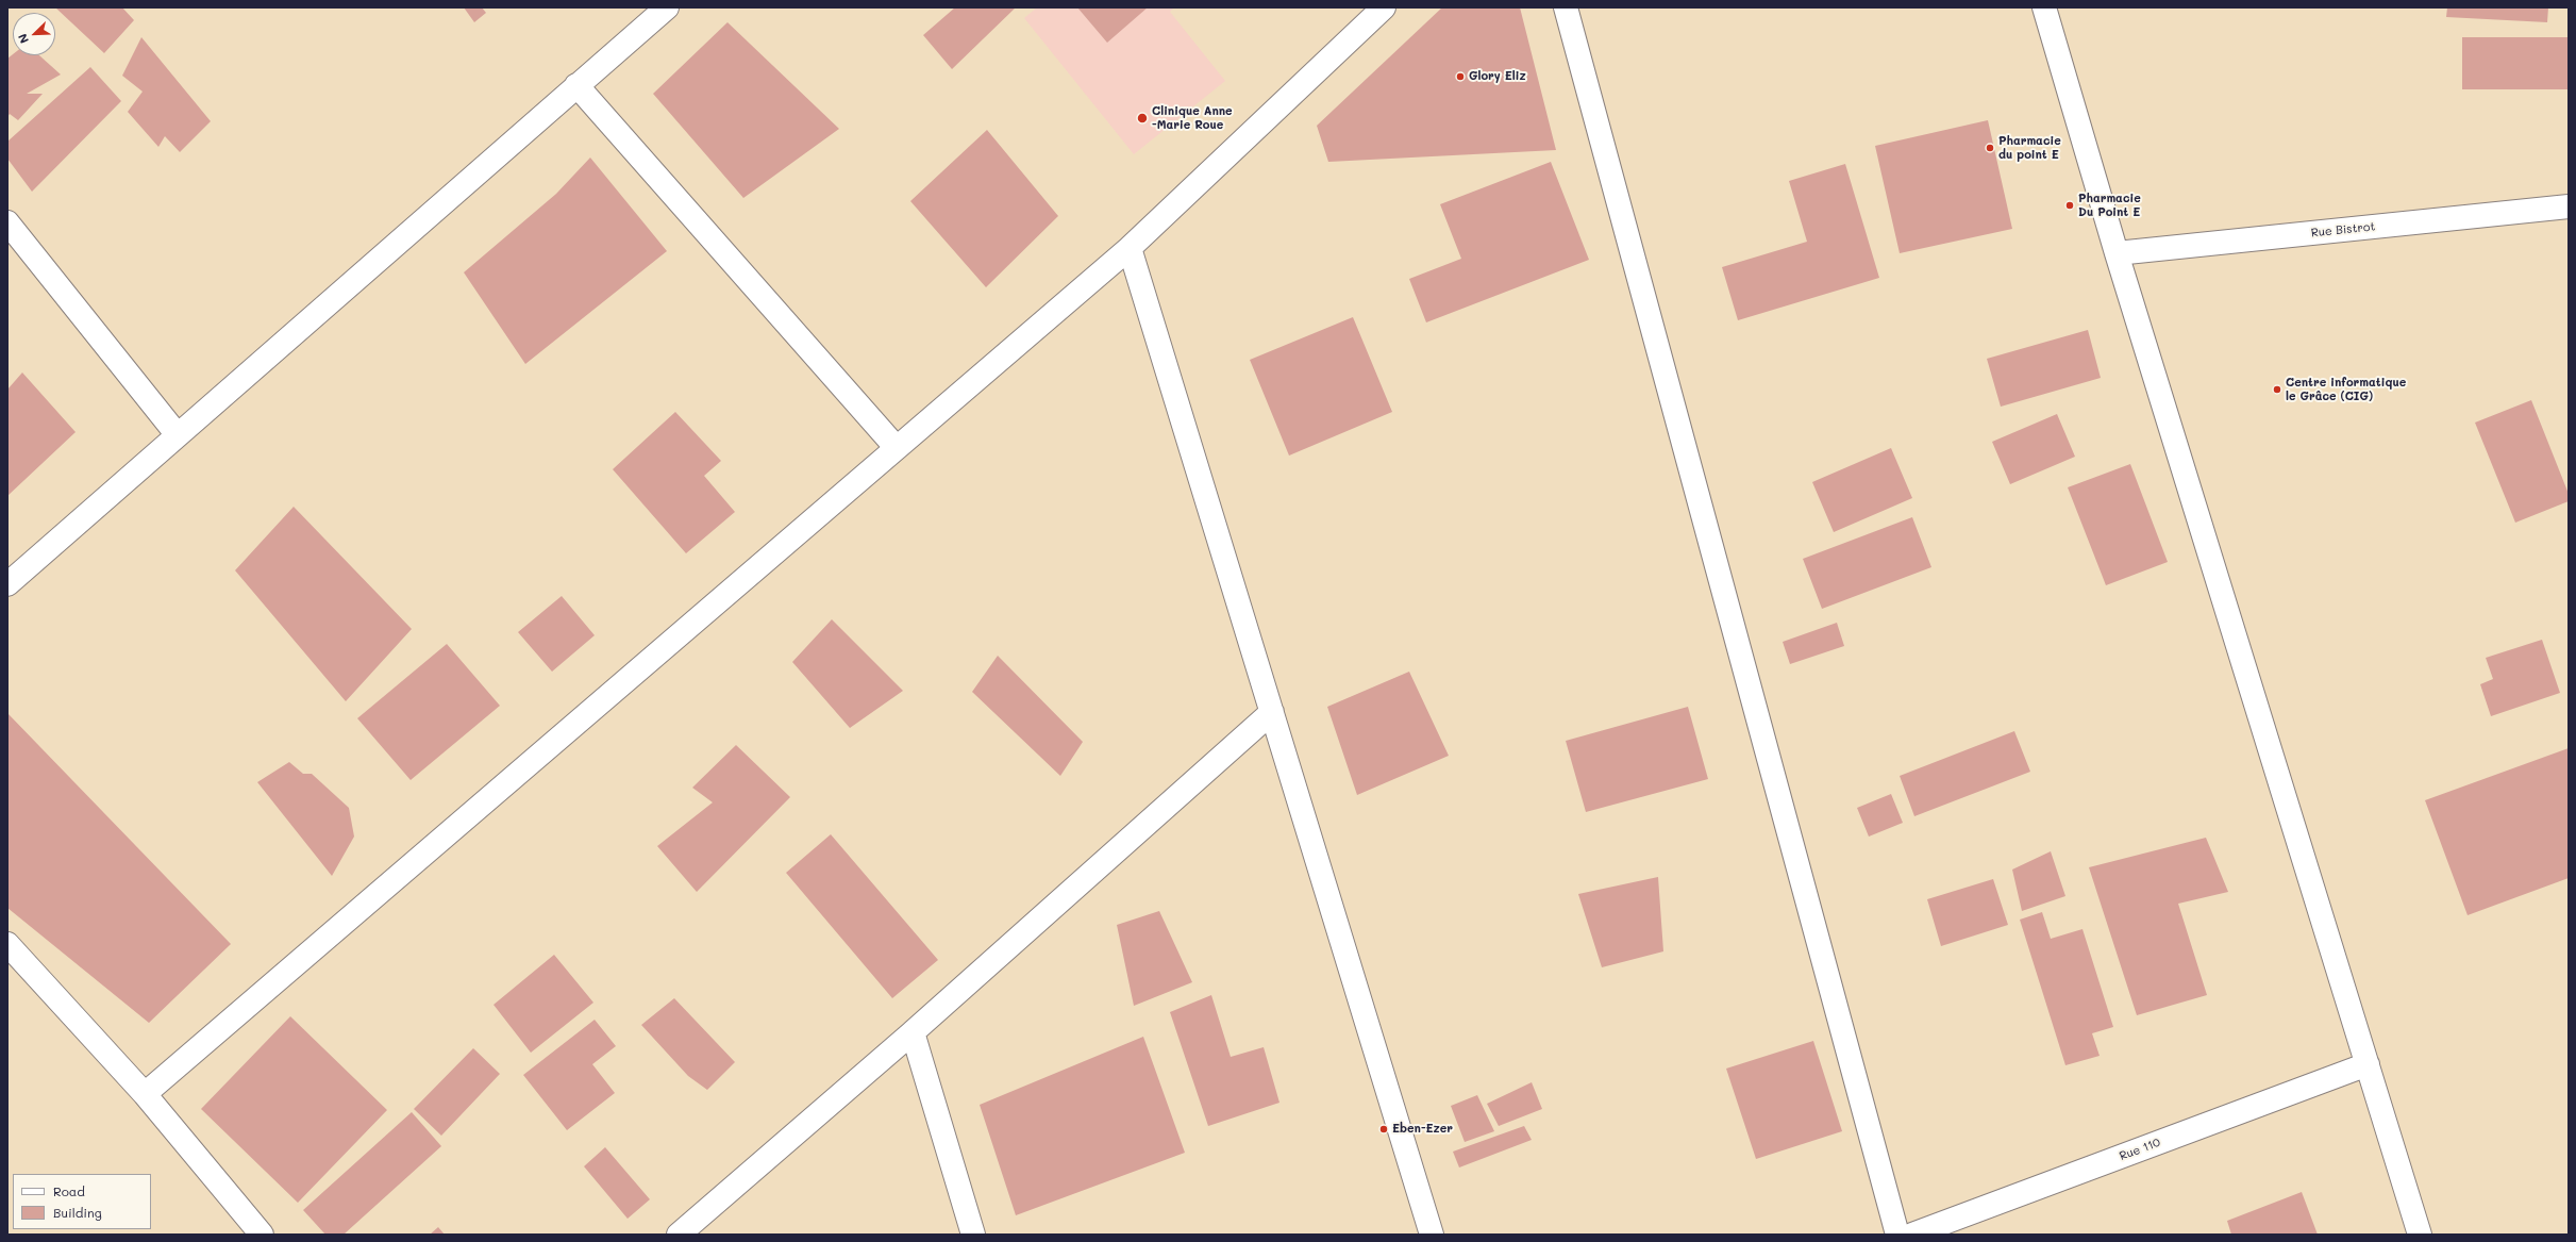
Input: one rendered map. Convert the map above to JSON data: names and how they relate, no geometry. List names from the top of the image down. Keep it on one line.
{"streets":{"street":["Rue Bistrot","Rue 110"]},"places":["Glory Eliz","Clinique Anne -Marie Roue","Pharmacie du point E","Pharmacie Du Point E","Centre informatique le Grâce (CIG)","Eben-Ezer"],"legend":["Road","Building"],"north":"bottom left"}
